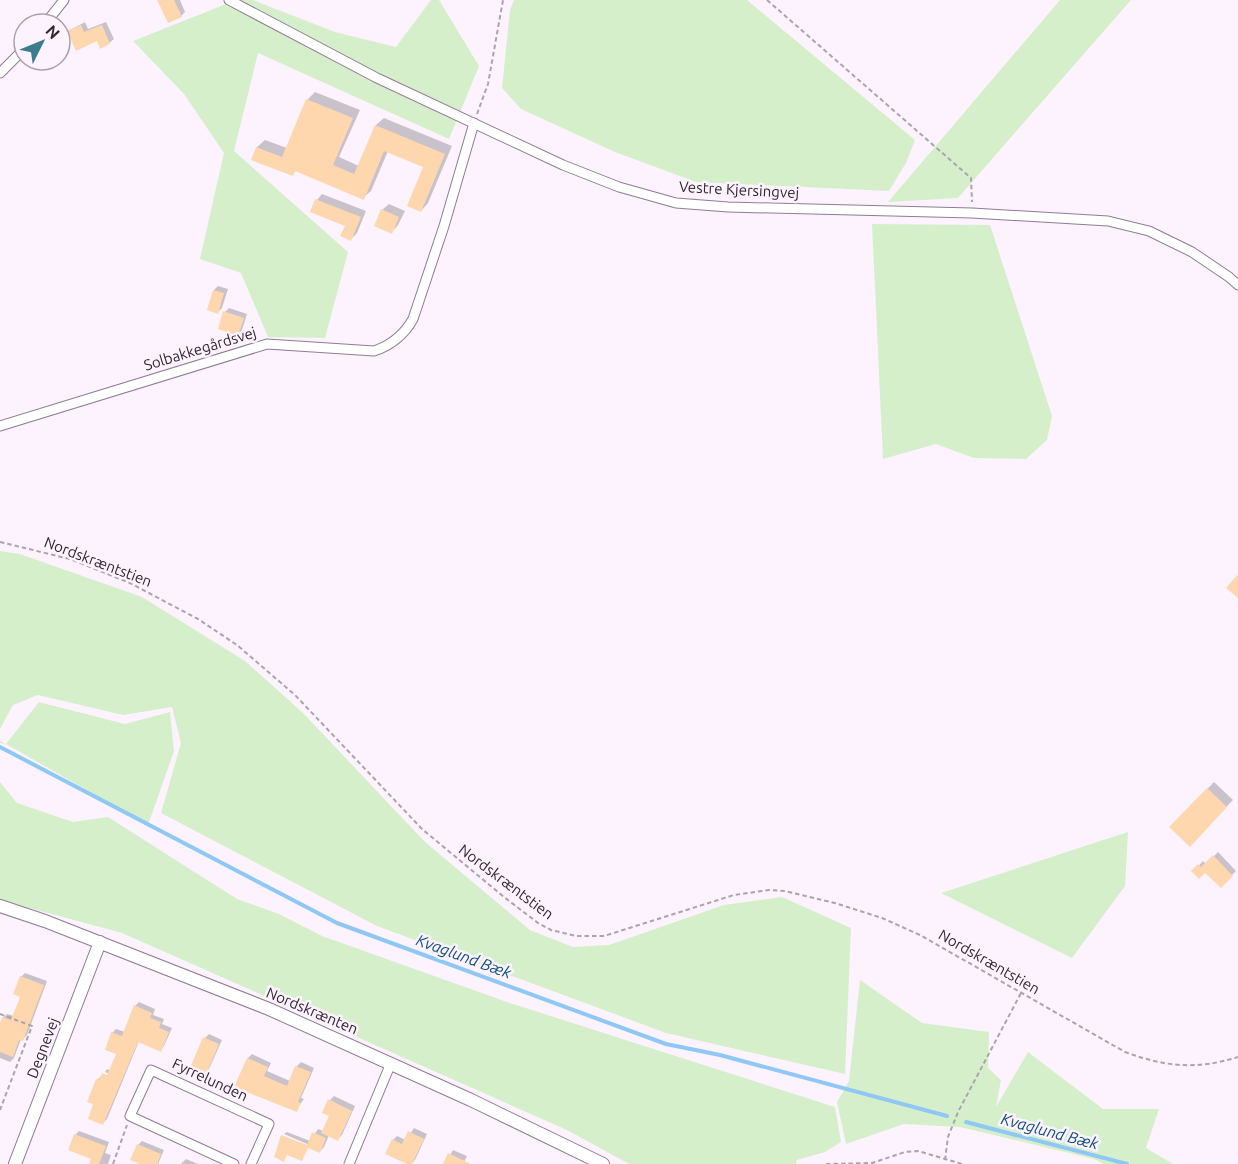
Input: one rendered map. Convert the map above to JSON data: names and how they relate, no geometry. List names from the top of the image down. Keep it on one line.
{"streets":{"street":["Vestre Kjersingvej","Solbakkegårdsvej","Nordskrænten","Degnevej","Fyrrelunden"],"path":["Nordskræntstien"]},"crossings":[["Vestre Kjersingvej","Solbakkegårdsvej"],["Nordskrænten","Degnevej"]],"water":["Kvaglund Bæk"],"north":"top right"}
